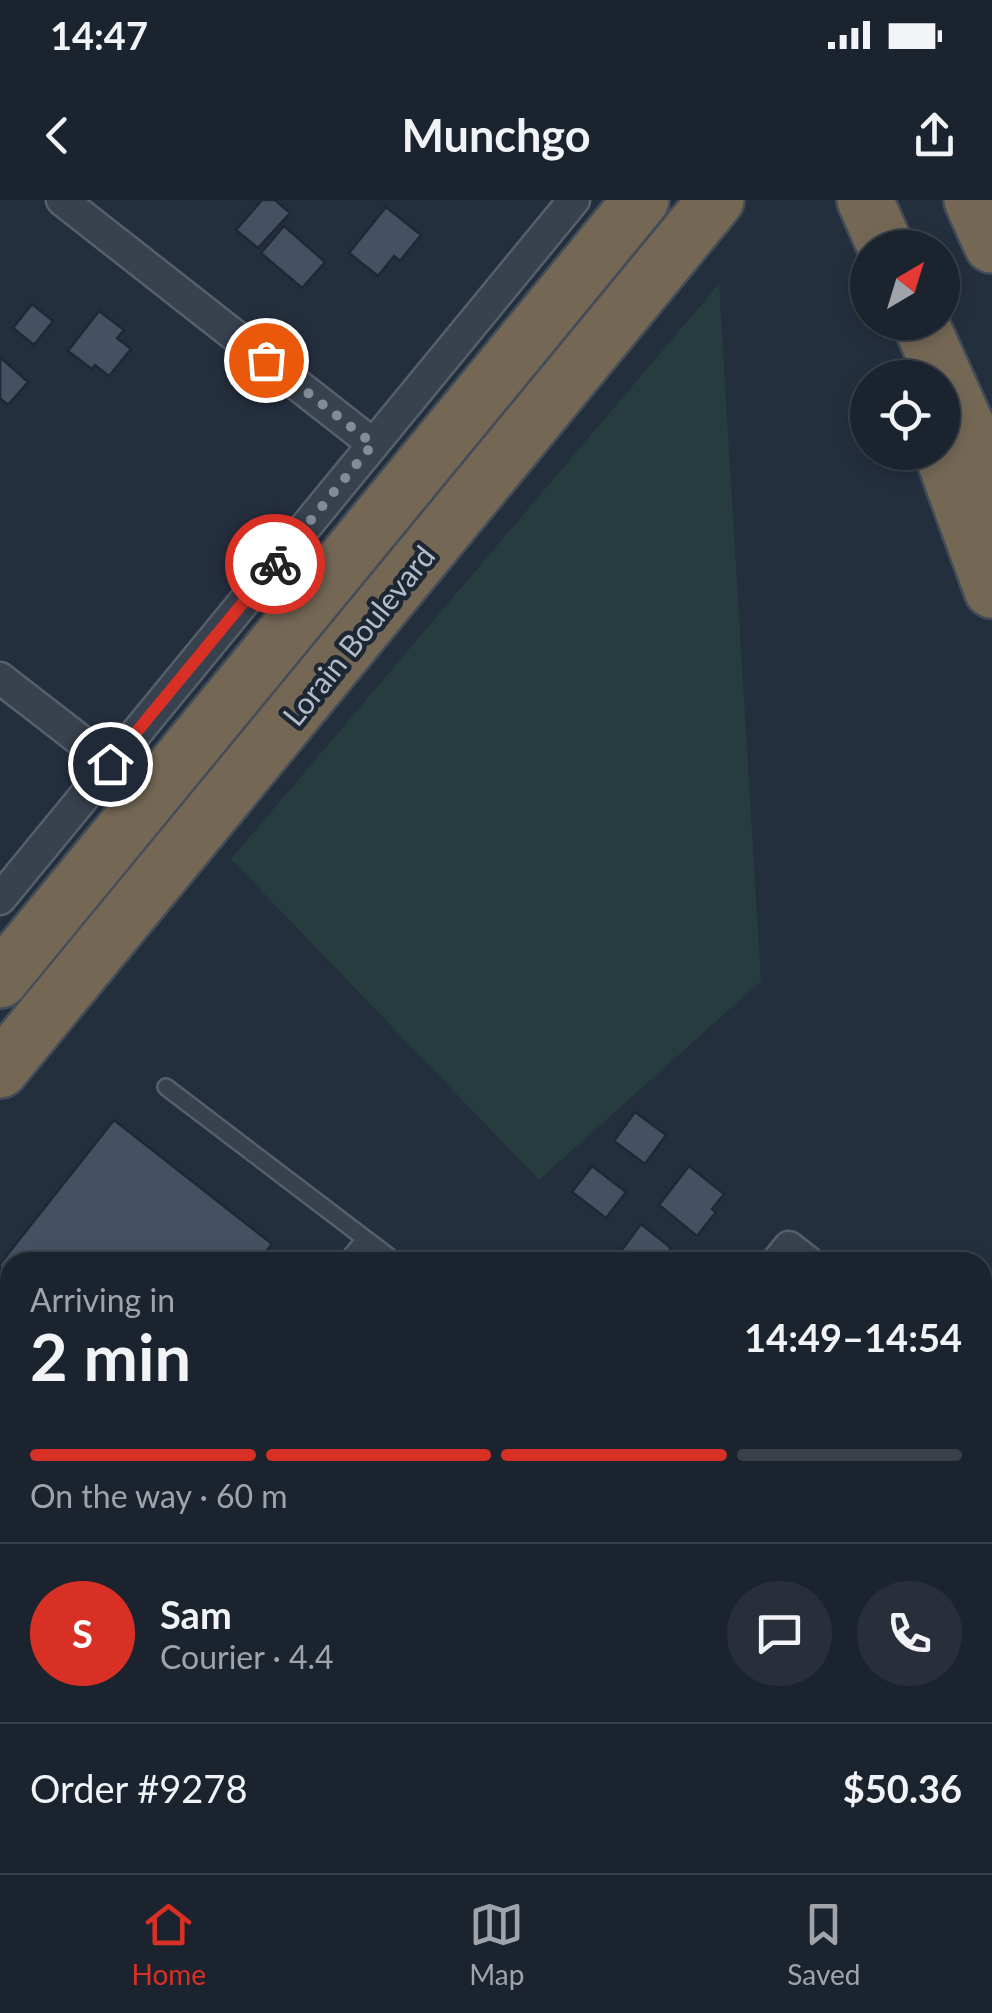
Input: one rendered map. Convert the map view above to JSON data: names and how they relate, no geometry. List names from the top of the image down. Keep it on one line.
{"streets":{"highway":["Lorain Boulevard"]},"north":"top right","page":{"status":"14:47","header":"Munchgo","heading":["2 min","Arriving in","14:49–14:54"],"panel":["Sam","Courier · 4.4","Order #9278","$50.36"],"bar":"On the way · 60 m","round":"S","tabs":["Home","Map","Saved"]}}
